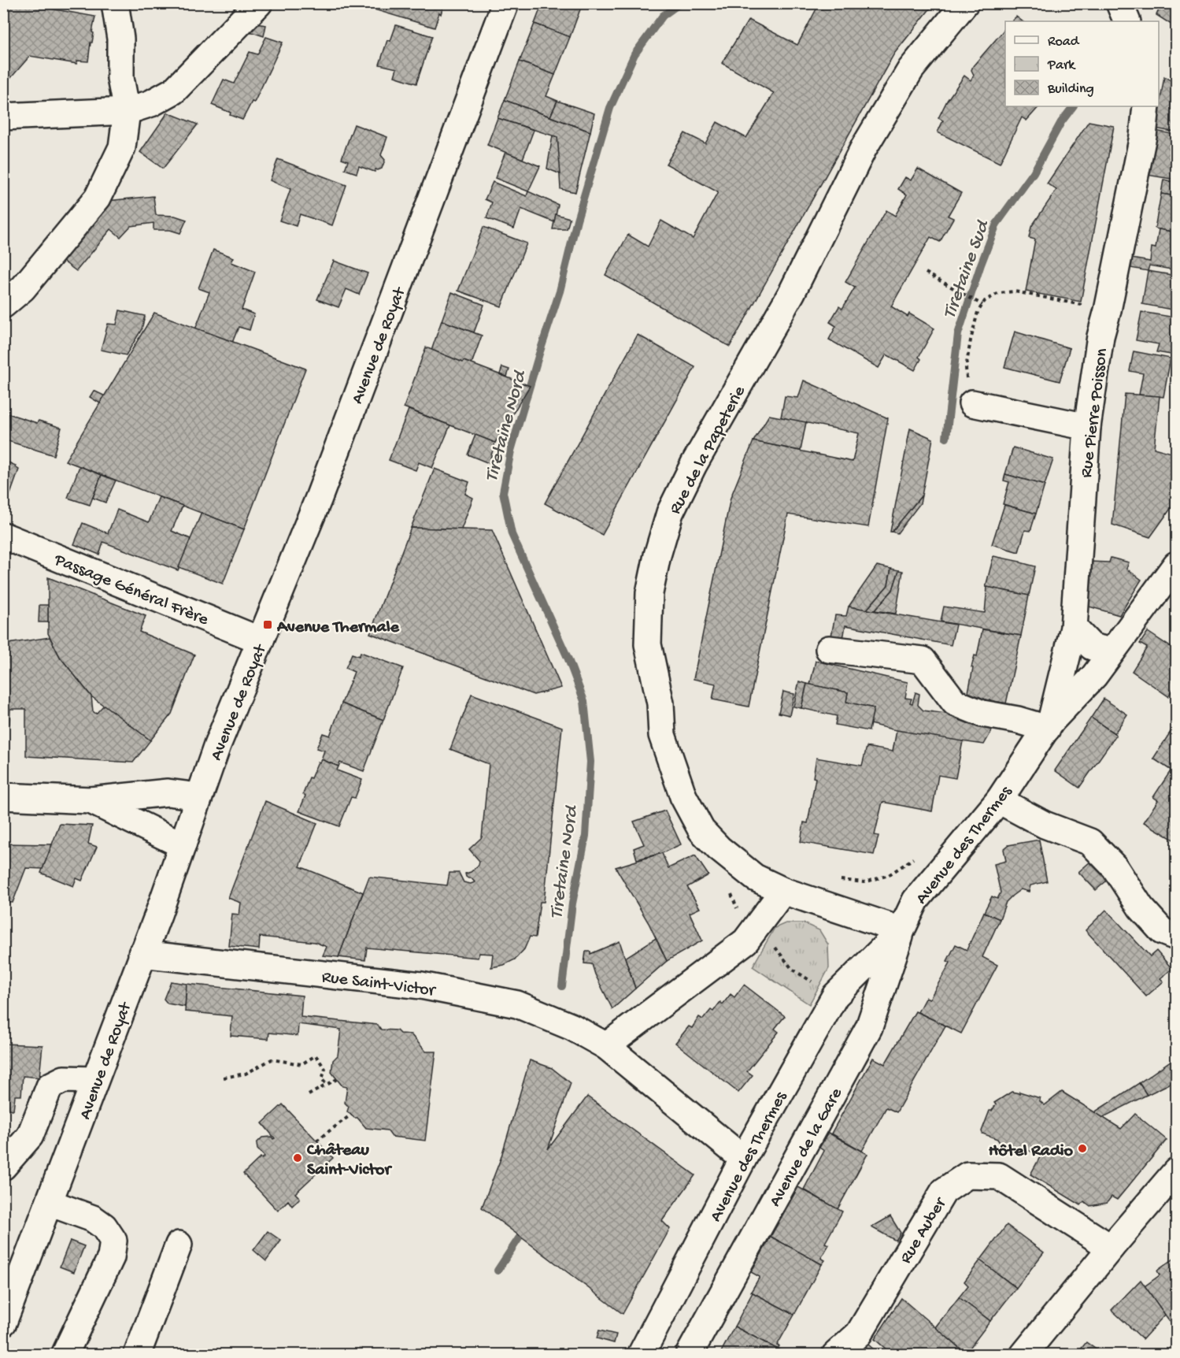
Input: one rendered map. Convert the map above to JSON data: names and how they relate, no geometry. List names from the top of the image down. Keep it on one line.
{"streets":{"street":["Avenue de Royat","Rue Pierre Poisson","Rue de la Papeterie","Passage Général Frère","Avenue des Thermes","Rue Saint-Victor","Avenue de la Gare","Rue Auber"]},"crossings":[["Avenue de Royat","Passage Général Frère"],["Avenue de Royat","Rue Saint-Victor"],["Rue Pierre Poisson","Avenue des Thermes"],["Rue de la Papeterie","Avenue des Thermes"],["Rue de la Papeterie","Avenue de la Gare"],["Avenue des Thermes","Rue Saint-Victor"],["Avenue des Thermes","Avenue de la Gare"]],"water":["Tiretaine Sud","Tiretaine Nord"],"places":{"transit":["Avenue Thermale"],"other":["Hôtel Radio","Château Saint-Victor"]},"legend":["Road","Park","Building"]}
